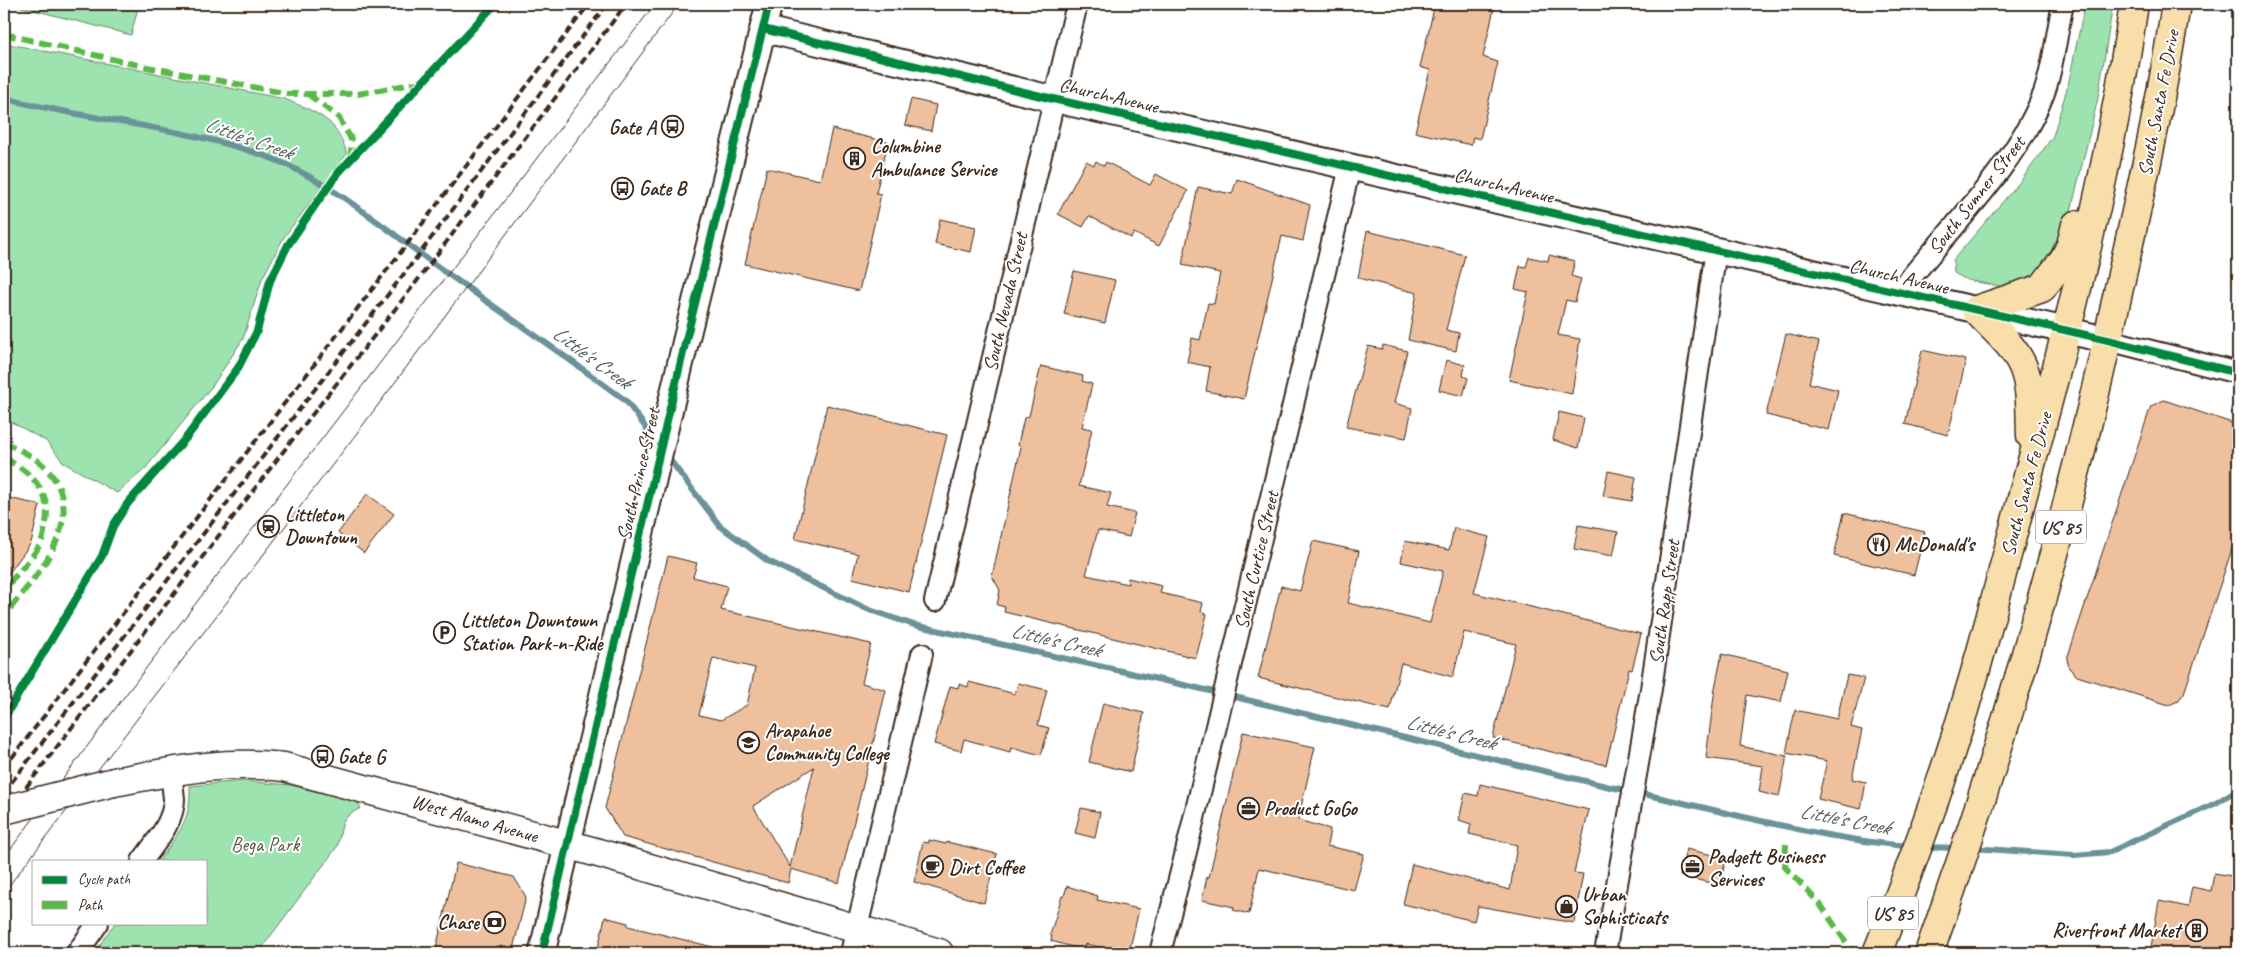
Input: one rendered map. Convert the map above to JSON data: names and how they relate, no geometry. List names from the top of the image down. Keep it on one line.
{"streets":{"highway":["South Santa Fe Drive","US 85"],"main road":["West Alamo Avenue"],"street":["Church Avenue","South Sumner Street","South Nevada Street","South Prince Street","South Curtice Street","South Rapp Street"]},"crossings":[["Church Avenue","South Santa Fe Drive"],["Church Avenue","South Sumner Street"],["Church Avenue","South Nevada Street"],["Church Avenue","South Prince Street"],["Church Avenue","South Curtice Street"],["Church Avenue","South Rapp Street"],["South Prince Street","West Alamo Avenue"]],"water":["Little's Creek"],"parks":["Bega Park"],"places":{"bus stop":["Gate A","Gate B","Gate G"],"building":["Columbine Ambulance Service","Riverfront Market"],"station":["Littleton Downtown"],"restaurant":["McDonald's"],"parking":["Littleton Downtown Station Park-n-Ride"],"school or university":["Arapahoe Community College"],"office":["Product GoGo","Padgett Business Services"],"cafe":["Dirt Coffee"],"shop":["Urban Sophisticats"],"bank":["Chase"]},"legend":["Cycle path","Path"]}
